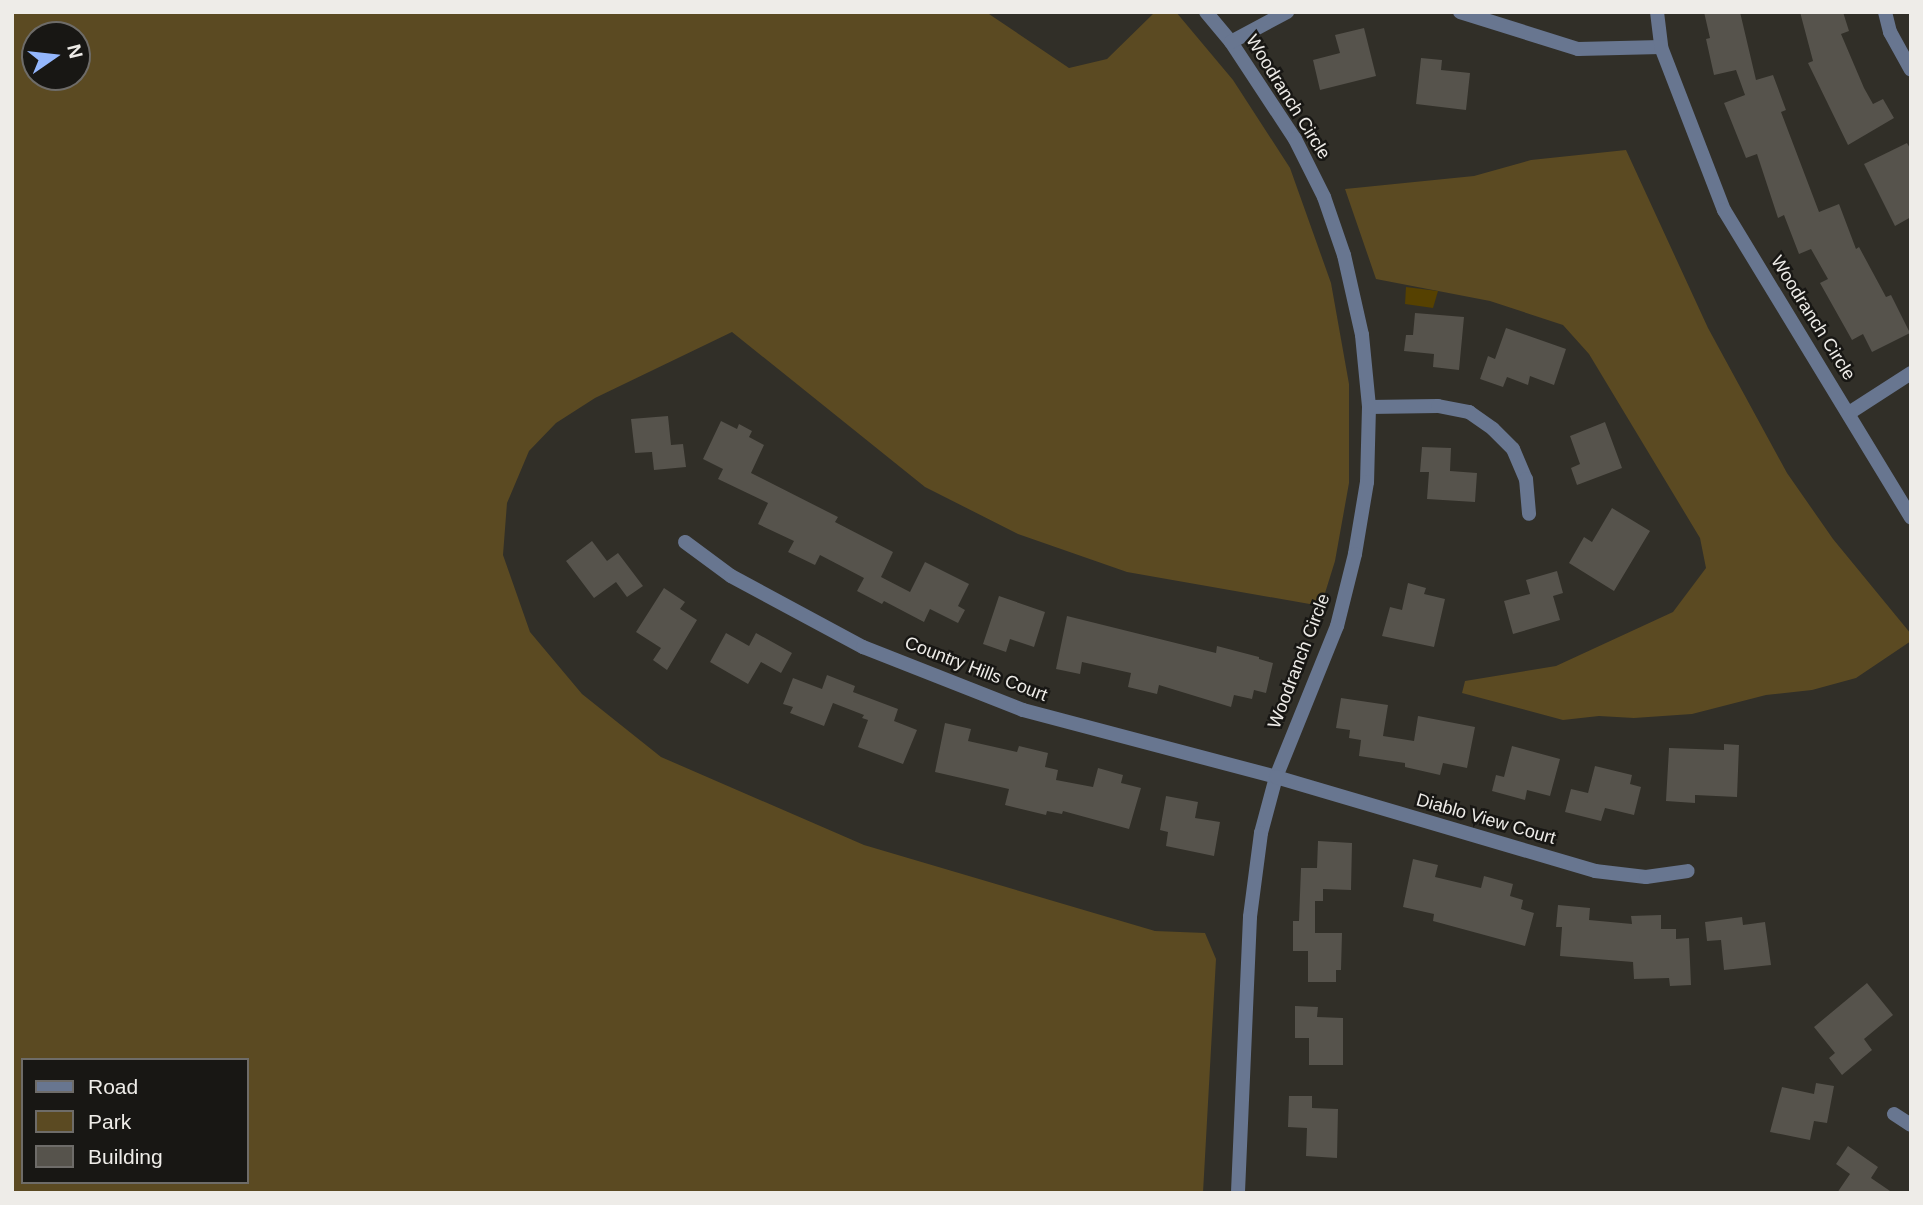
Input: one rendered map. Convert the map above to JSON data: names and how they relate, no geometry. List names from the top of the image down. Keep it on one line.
{"streets":{"street":["Woodranch Circle","Country Hills Court","Diablo View Court"]},"crossings":[["Woodranch Circle","Country Hills Court"],["Woodranch Circle","Diablo View Court"],["Country Hills Court","Diablo View Court"]],"legend":["Road","Park","Building"],"north":"right"}
